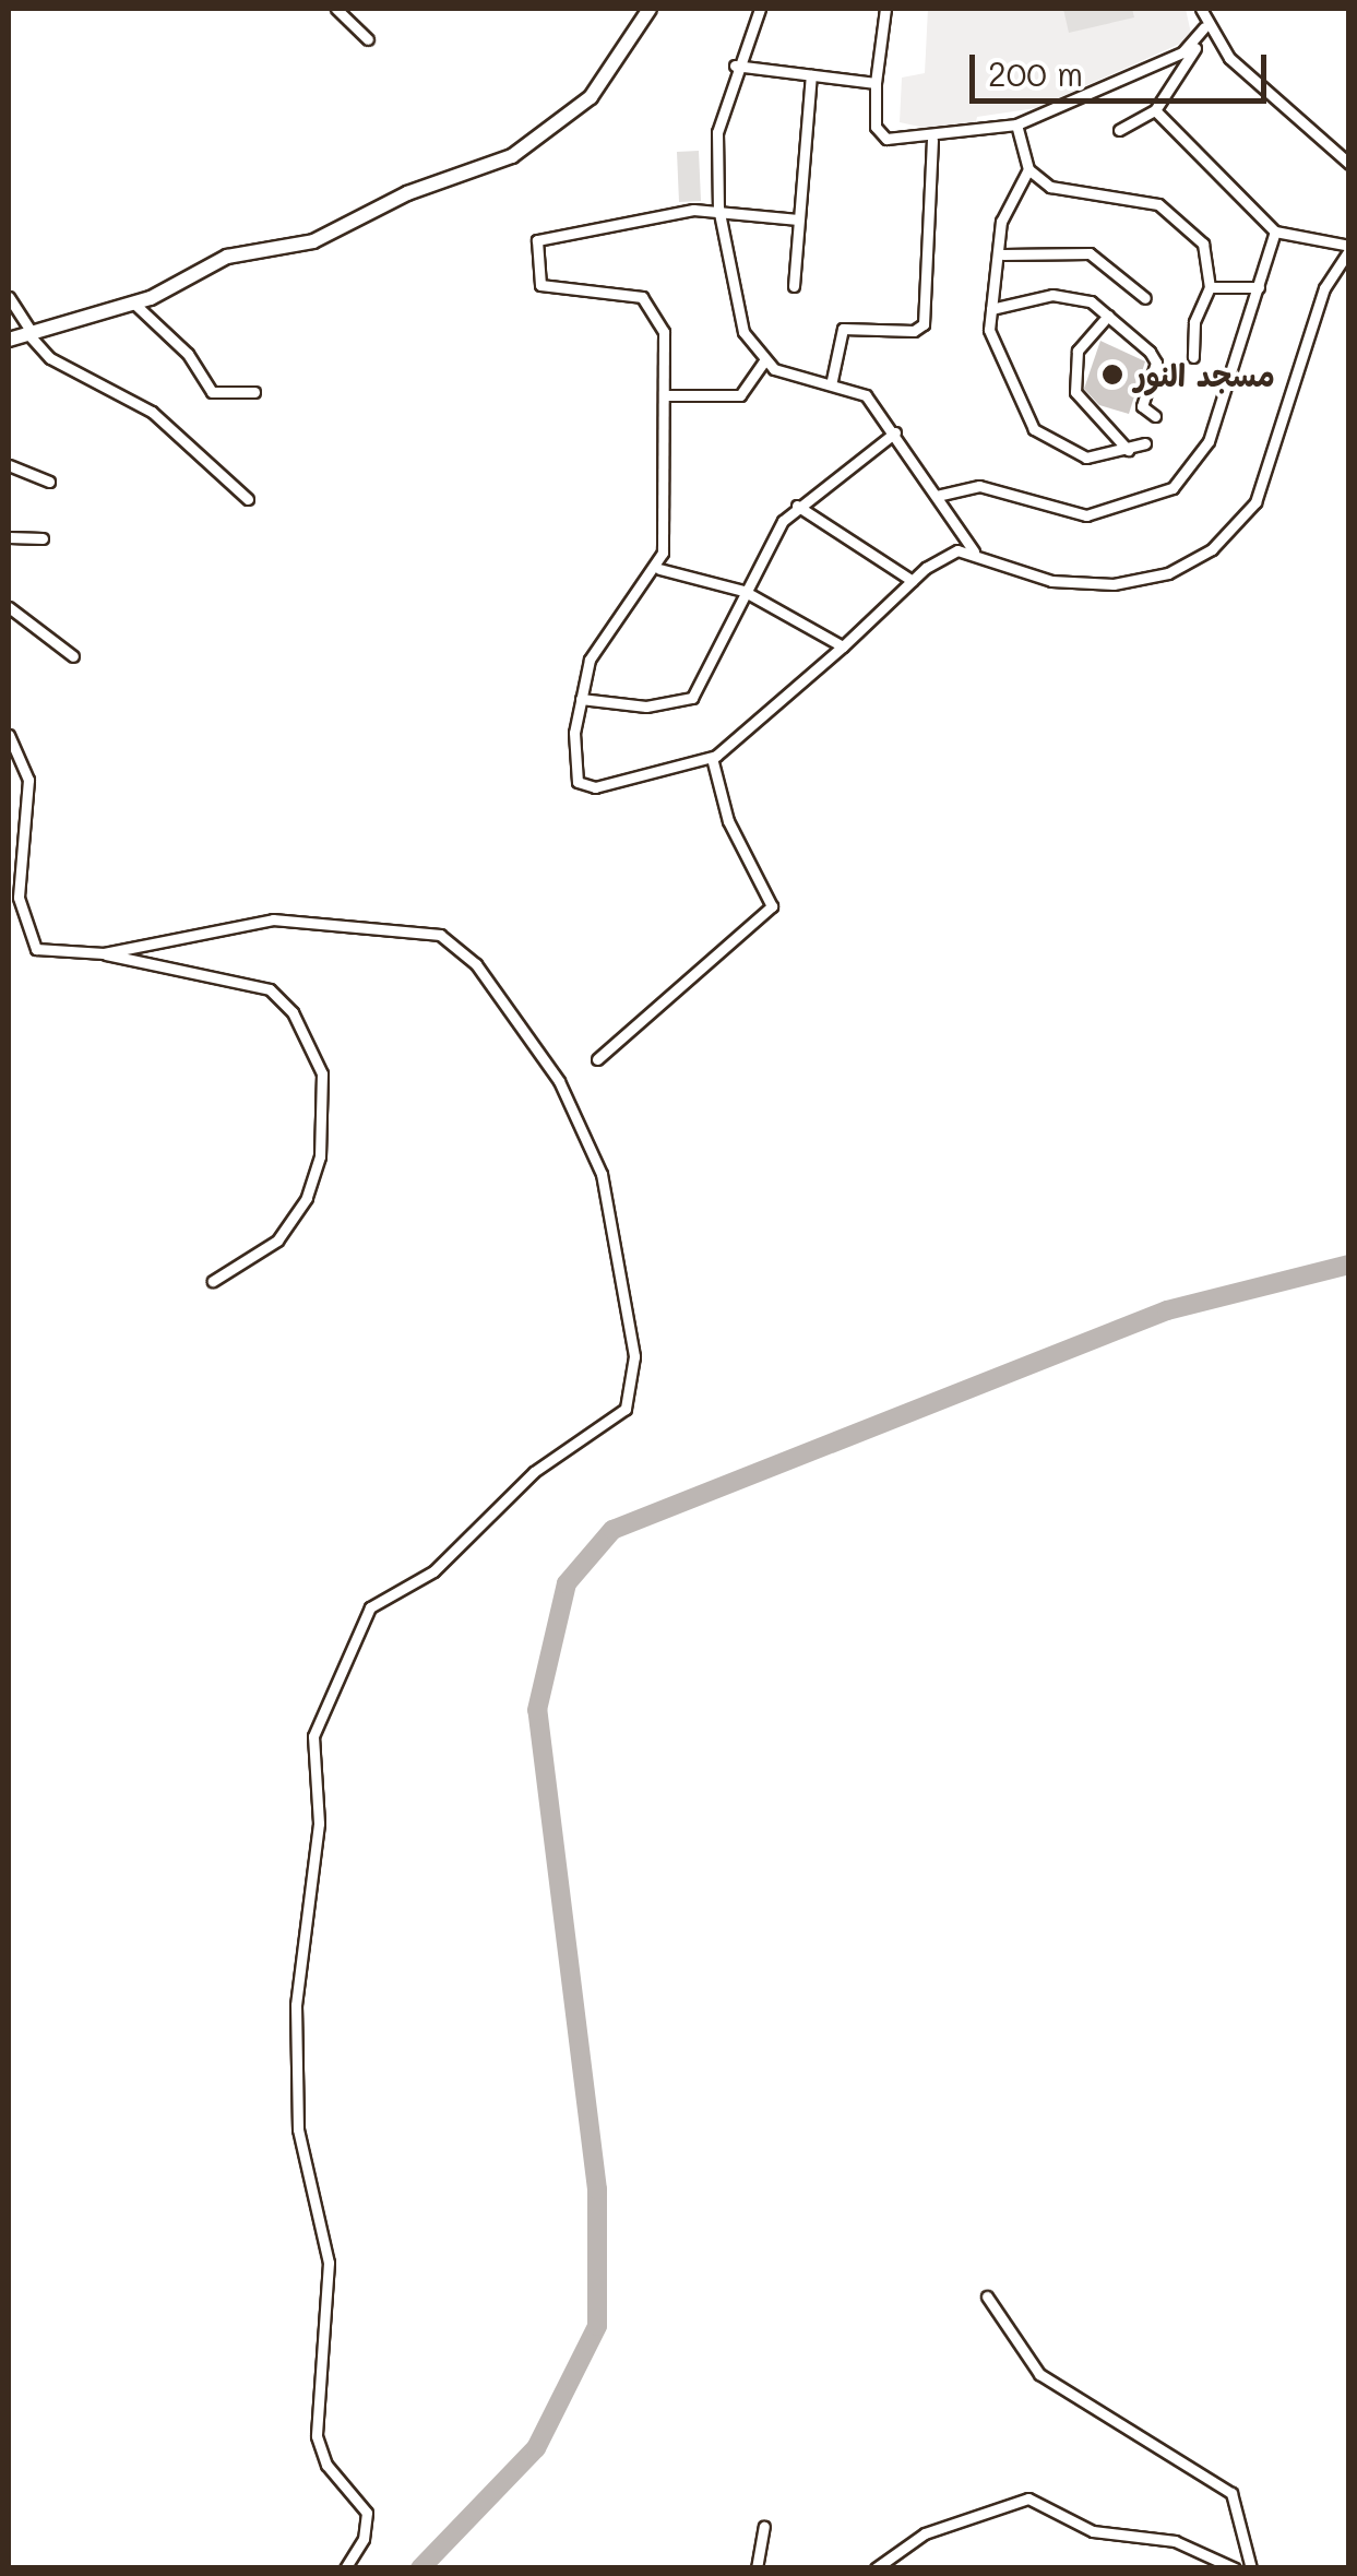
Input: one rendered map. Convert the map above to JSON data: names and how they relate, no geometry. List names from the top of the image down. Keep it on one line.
{"places":["مسجد النور"],"scale_bar":"200 m"}
